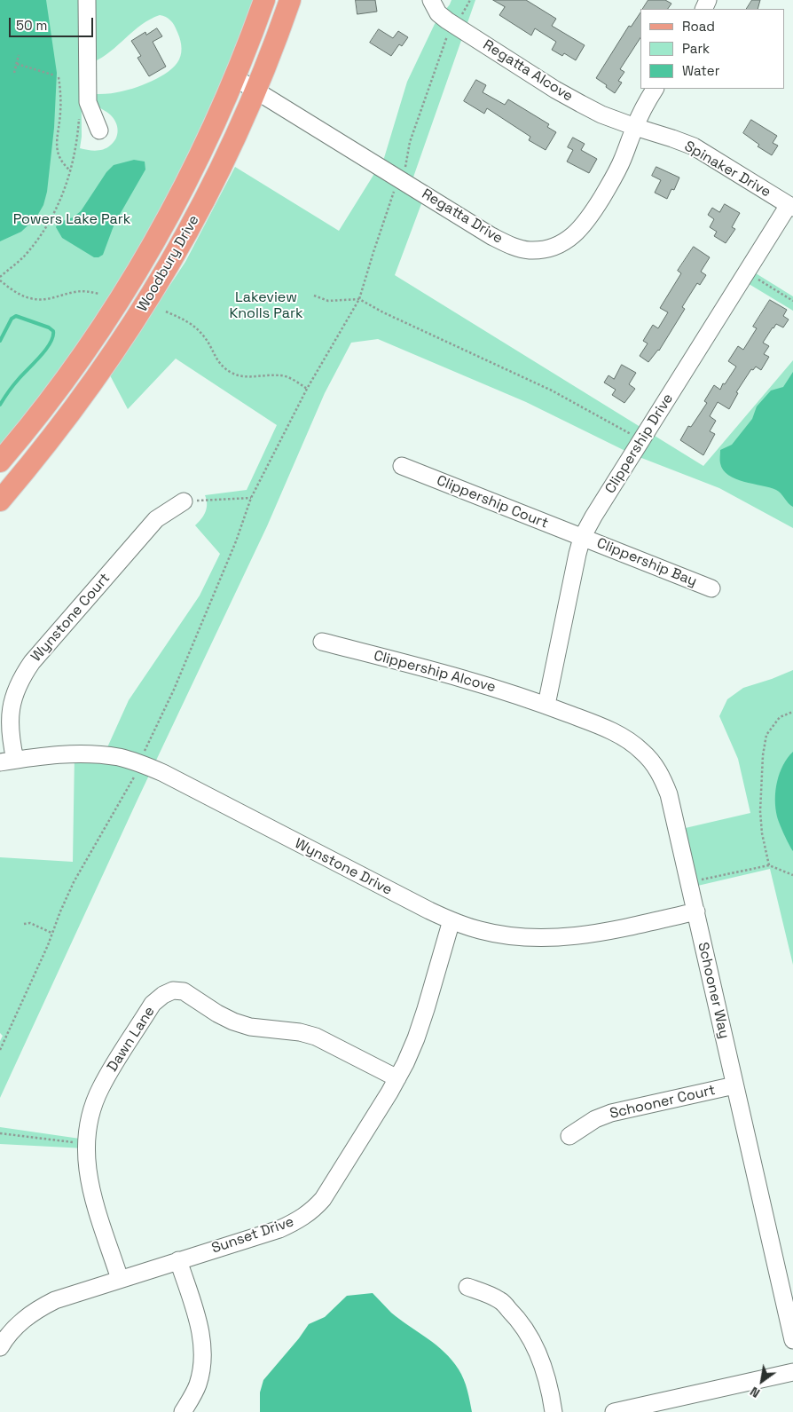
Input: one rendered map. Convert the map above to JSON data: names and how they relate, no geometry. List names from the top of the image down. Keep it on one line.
{"streets":{"main road":["Woodbury Drive"],"street":["Regatta Alcove","Spinaker Drive","Regatta Drive","Clippership Drive","Clippership Court","Clippership Bay","Wynstone Court","Clippership Alcove","Wynstone Drive","Schooner Way","Dawn Lane","Schooner Court","Sunset Drive"]},"crossings":[["Regatta Alcove","Spinaker Drive"],["Regatta Alcove","Regatta Drive"],["Spinaker Drive","Regatta Drive"],["Spinaker Drive","Clippership Drive"],["Regatta Drive","Woodbury Drive"],["Clippership Drive","Clippership Court"],["Clippership Drive","Clippership Bay"],["Clippership Drive","Clippership Alcove"],["Clippership Drive","Schooner Way"],["Clippership Court","Clippership Bay"],["Wynstone Court","Wynstone Drive"],["Clippership Alcove","Schooner Way"],["Wynstone Drive","Schooner Way"],["Wynstone Drive","Sunset Drive"],["Schooner Way","Schooner Court"],["Dawn Lane","Sunset Drive"]],"parks":["Powers Lake Park","Lakeview Knolls Park"],"legend":["Road","Park","Water"],"scale_bar":"50 m","north":"bottom left"}
